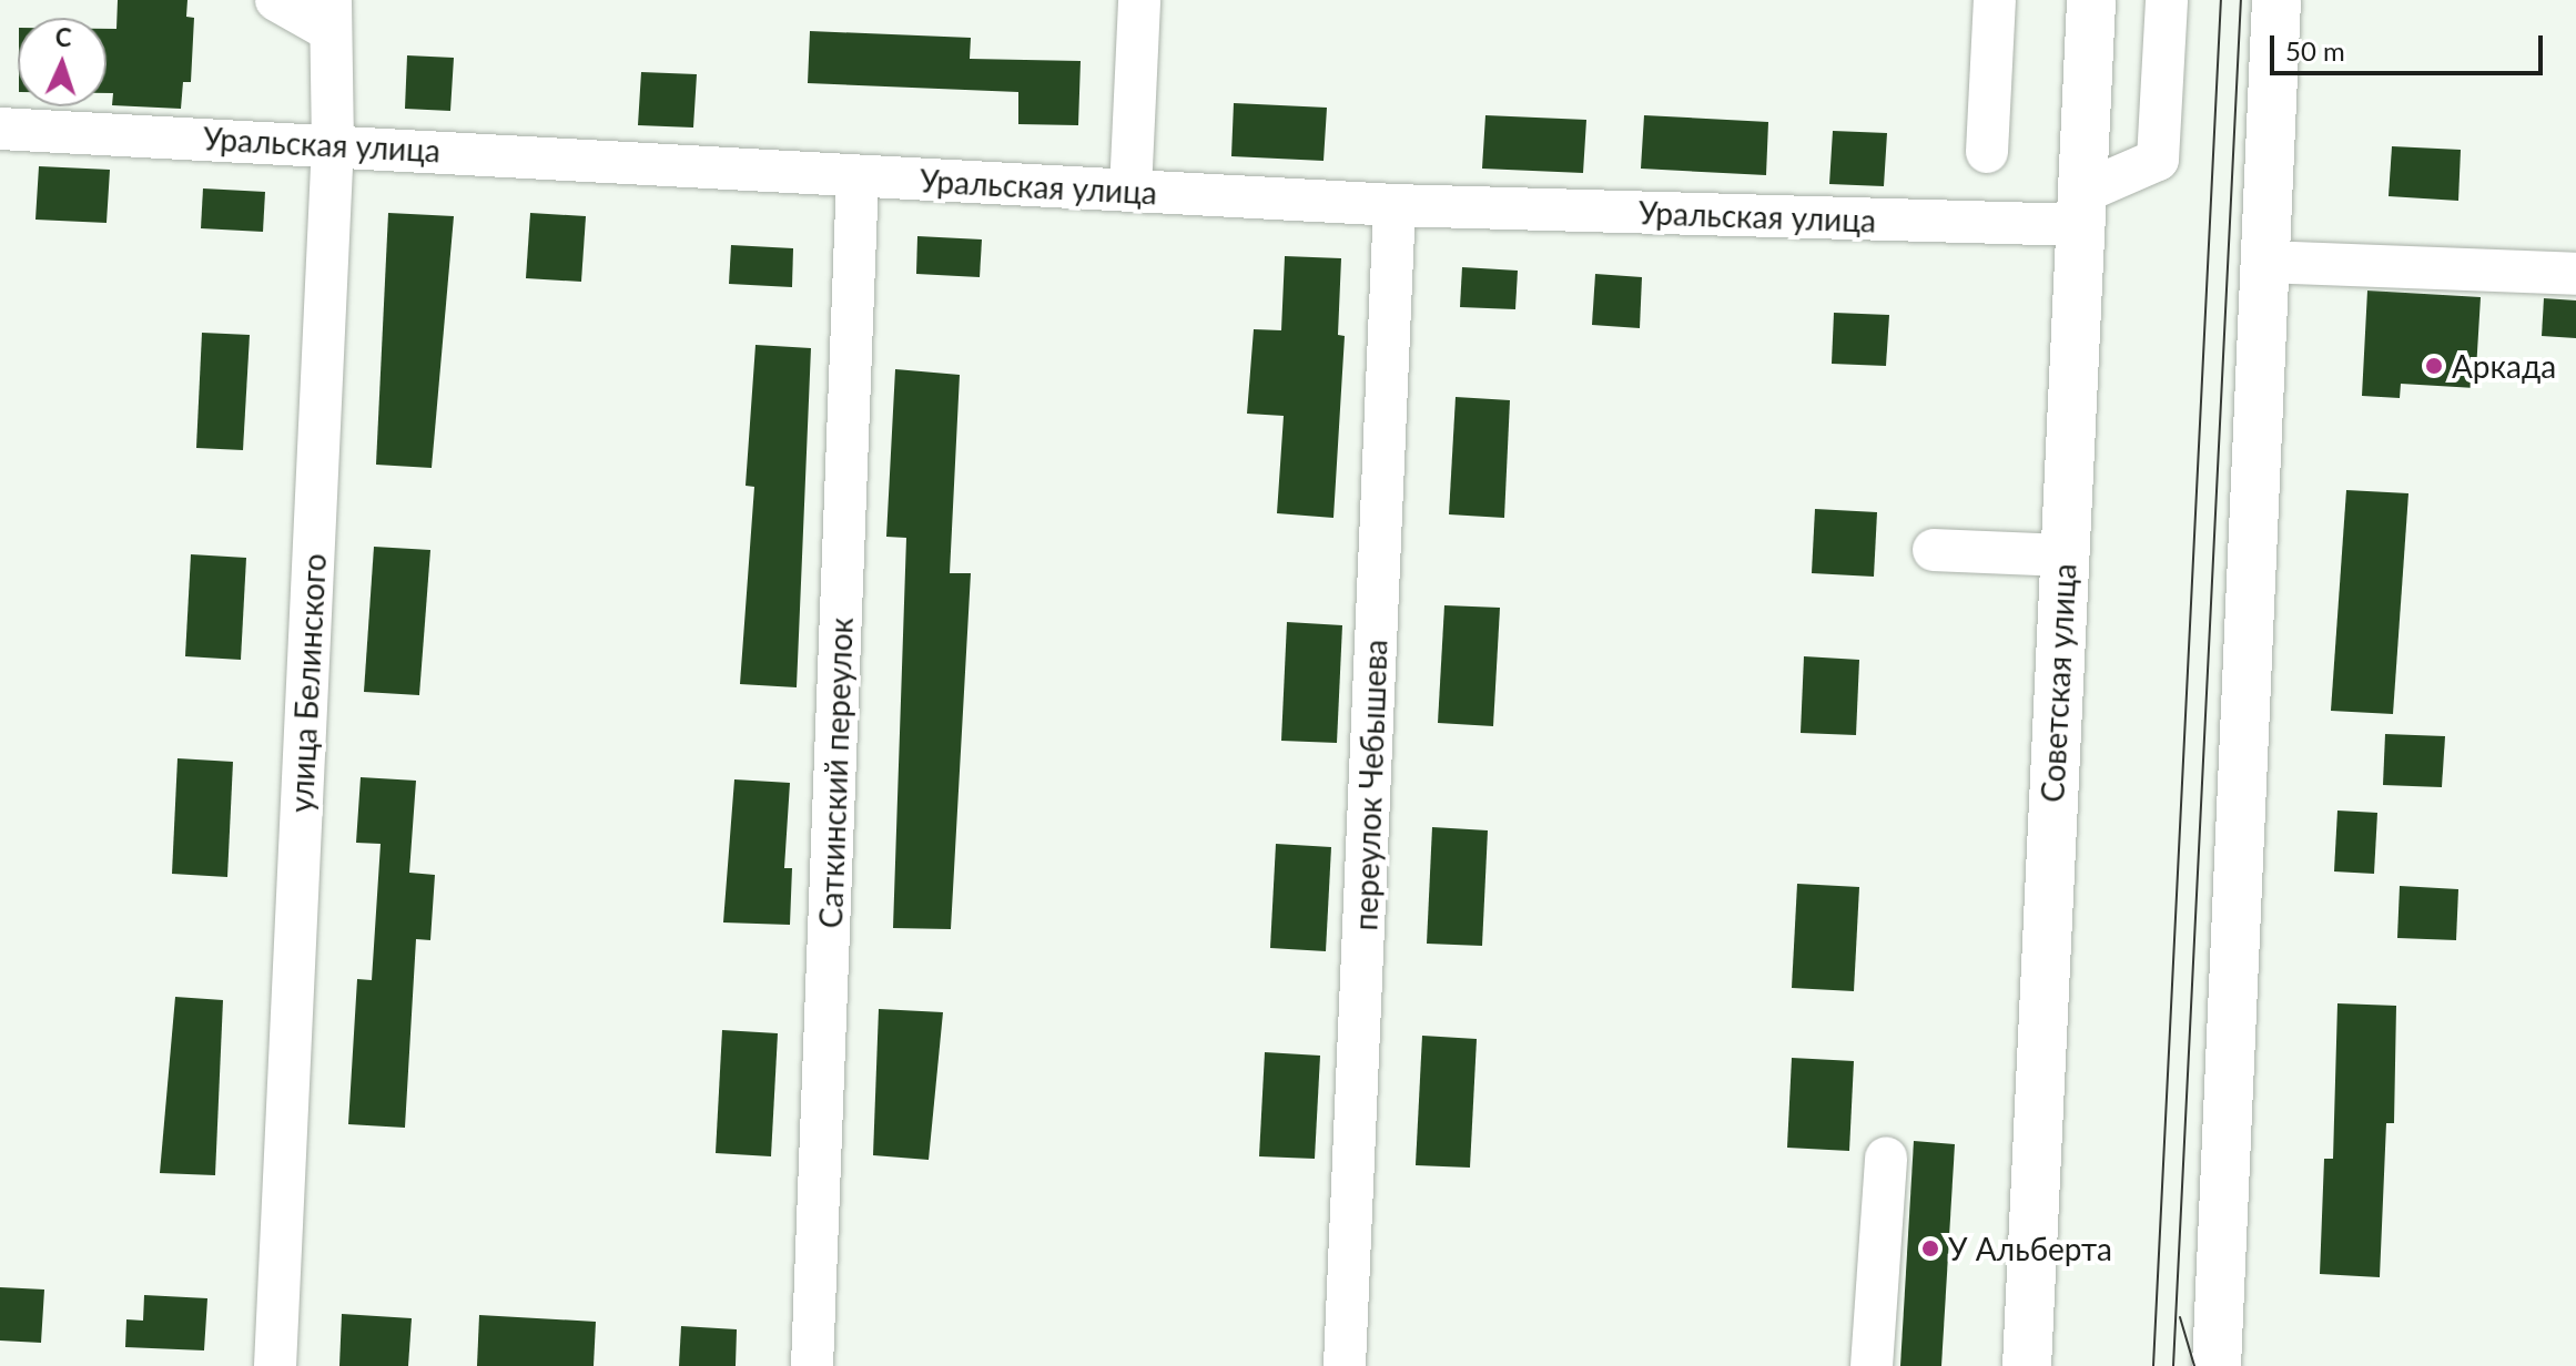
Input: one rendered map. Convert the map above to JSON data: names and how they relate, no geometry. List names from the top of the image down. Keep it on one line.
{"streets":{"main road":["Советская улица"],"street":["Уральская улица","улица Белинского","Саткинский переулок","переулок Чебышева"]},"crossings":[["Уральская улица","улица Белинского"],["Уральская улица","Советская улица"],["Уральская улица","Саткинский переулок"],["Уральская улица","переулок Чебышева"]],"places":["Аркада","У Альберта"],"scale_bar":"50 m","north":"top"}
